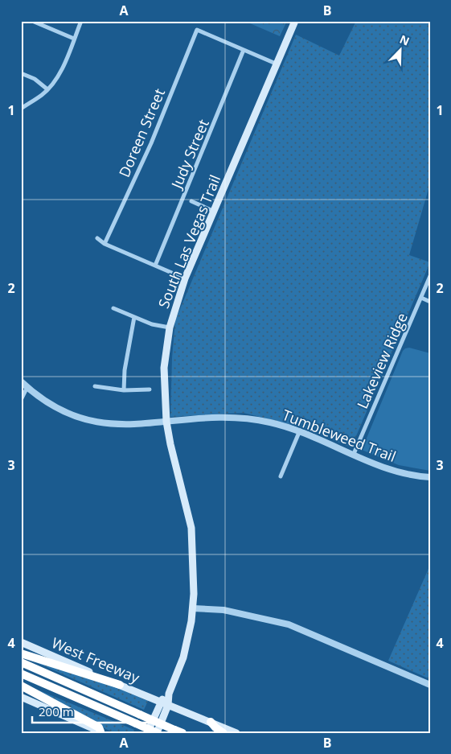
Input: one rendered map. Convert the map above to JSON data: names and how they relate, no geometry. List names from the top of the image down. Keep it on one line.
{"streets":{"main road":["South Las Vegas Trail","West Freeway"],"street":["Doreen Street","Judy Street","Lakeview Ridge","Tumbleweed Trail"]},"crossings":[["Doreen Street","Judy Street"],["South Las Vegas Trail","Tumbleweed Trail"],["South Las Vegas Trail","West Freeway"],["Lakeview Ridge","Tumbleweed Trail"]],"scale_bar":"200 m","north":"top right","grid":{"columns":["A","B"],"rows":["1","2","3","4"]}}
